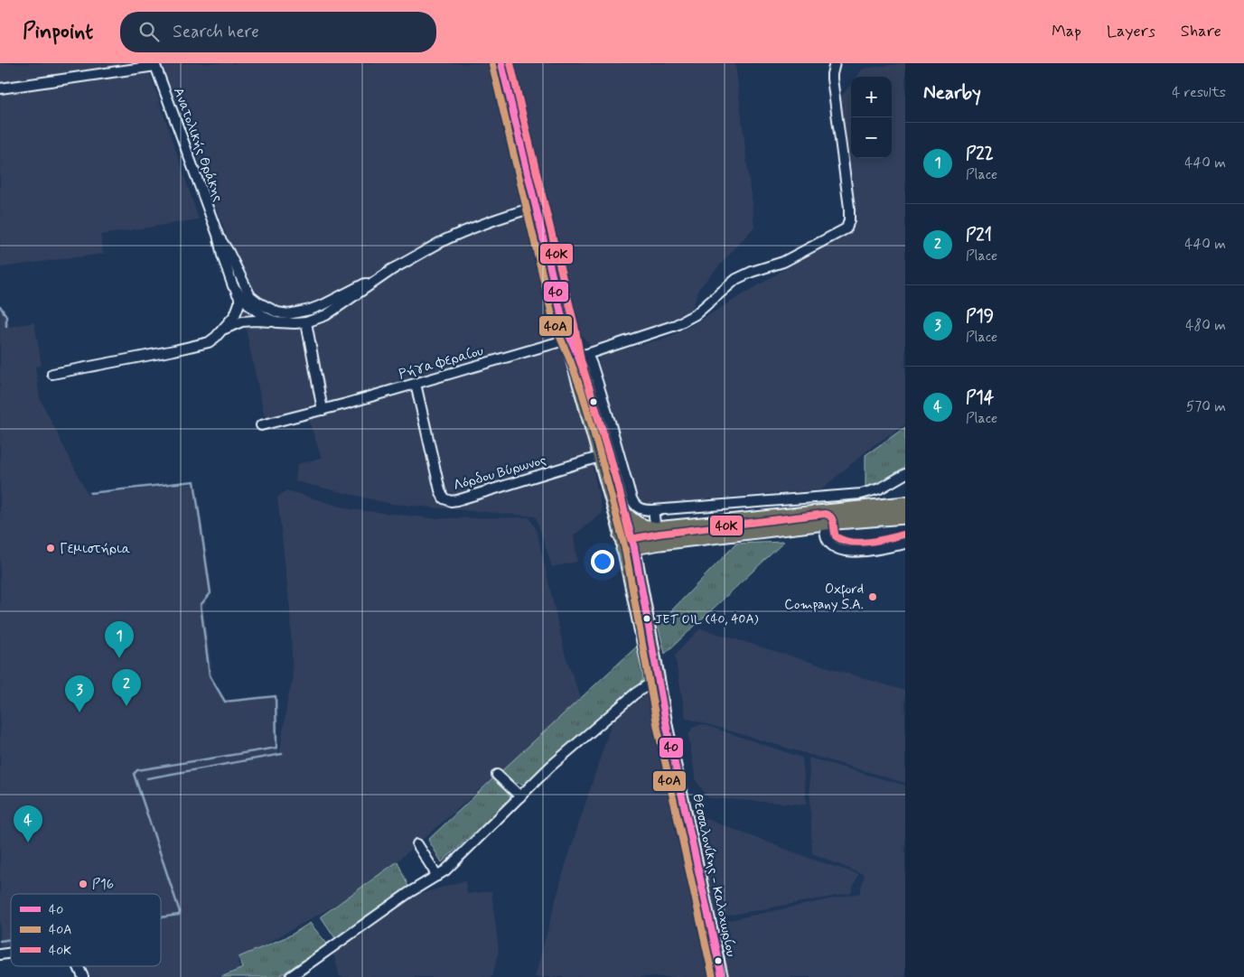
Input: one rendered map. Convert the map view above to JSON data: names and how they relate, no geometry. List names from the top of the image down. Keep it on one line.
{"streets":{"main road":["Θεσσαλονίκης - Καλοχωρίου"],"street":["Ανατολικής Θράκης","Ρήγα Φεραίου","Λόρδου Βύρωνος"]},"crossings":[["Ρήγα Φεραίου","Λόρδου Βύρωνος"],["Ρήγα Φεραίου","Θεσσαλονίκης - Καλοχωρίου"],["Λόρδου Βύρωνος","Θεσσαλονίκης - Καλοχωρίου"]],"places":["Γεμιστήρια","Oxford Company S.A.","JET OIL (40, 40Α)","P16"],"lines":["transit line 40","transit line 40Κ","transit line 40Α"],"legend":["40","40Α","40Κ"],"page":{"header":"Pinpoint","search":"Search here","nav":["Map","Layers","Share"],"heading":["Nearby","4 results"],"map_buttons":["+","−"],"list":[{"mark":"1","name":"P22","note":"Place","value":"440 m"},{"mark":"2","name":"P21","note":"Place","value":"440 m"},{"mark":"3","name":"P19","note":"Place","value":"480 m"},{"mark":"4","name":"P14","note":"Place","value":"570 m"}],"pins":["1","2","3","4"]}}
